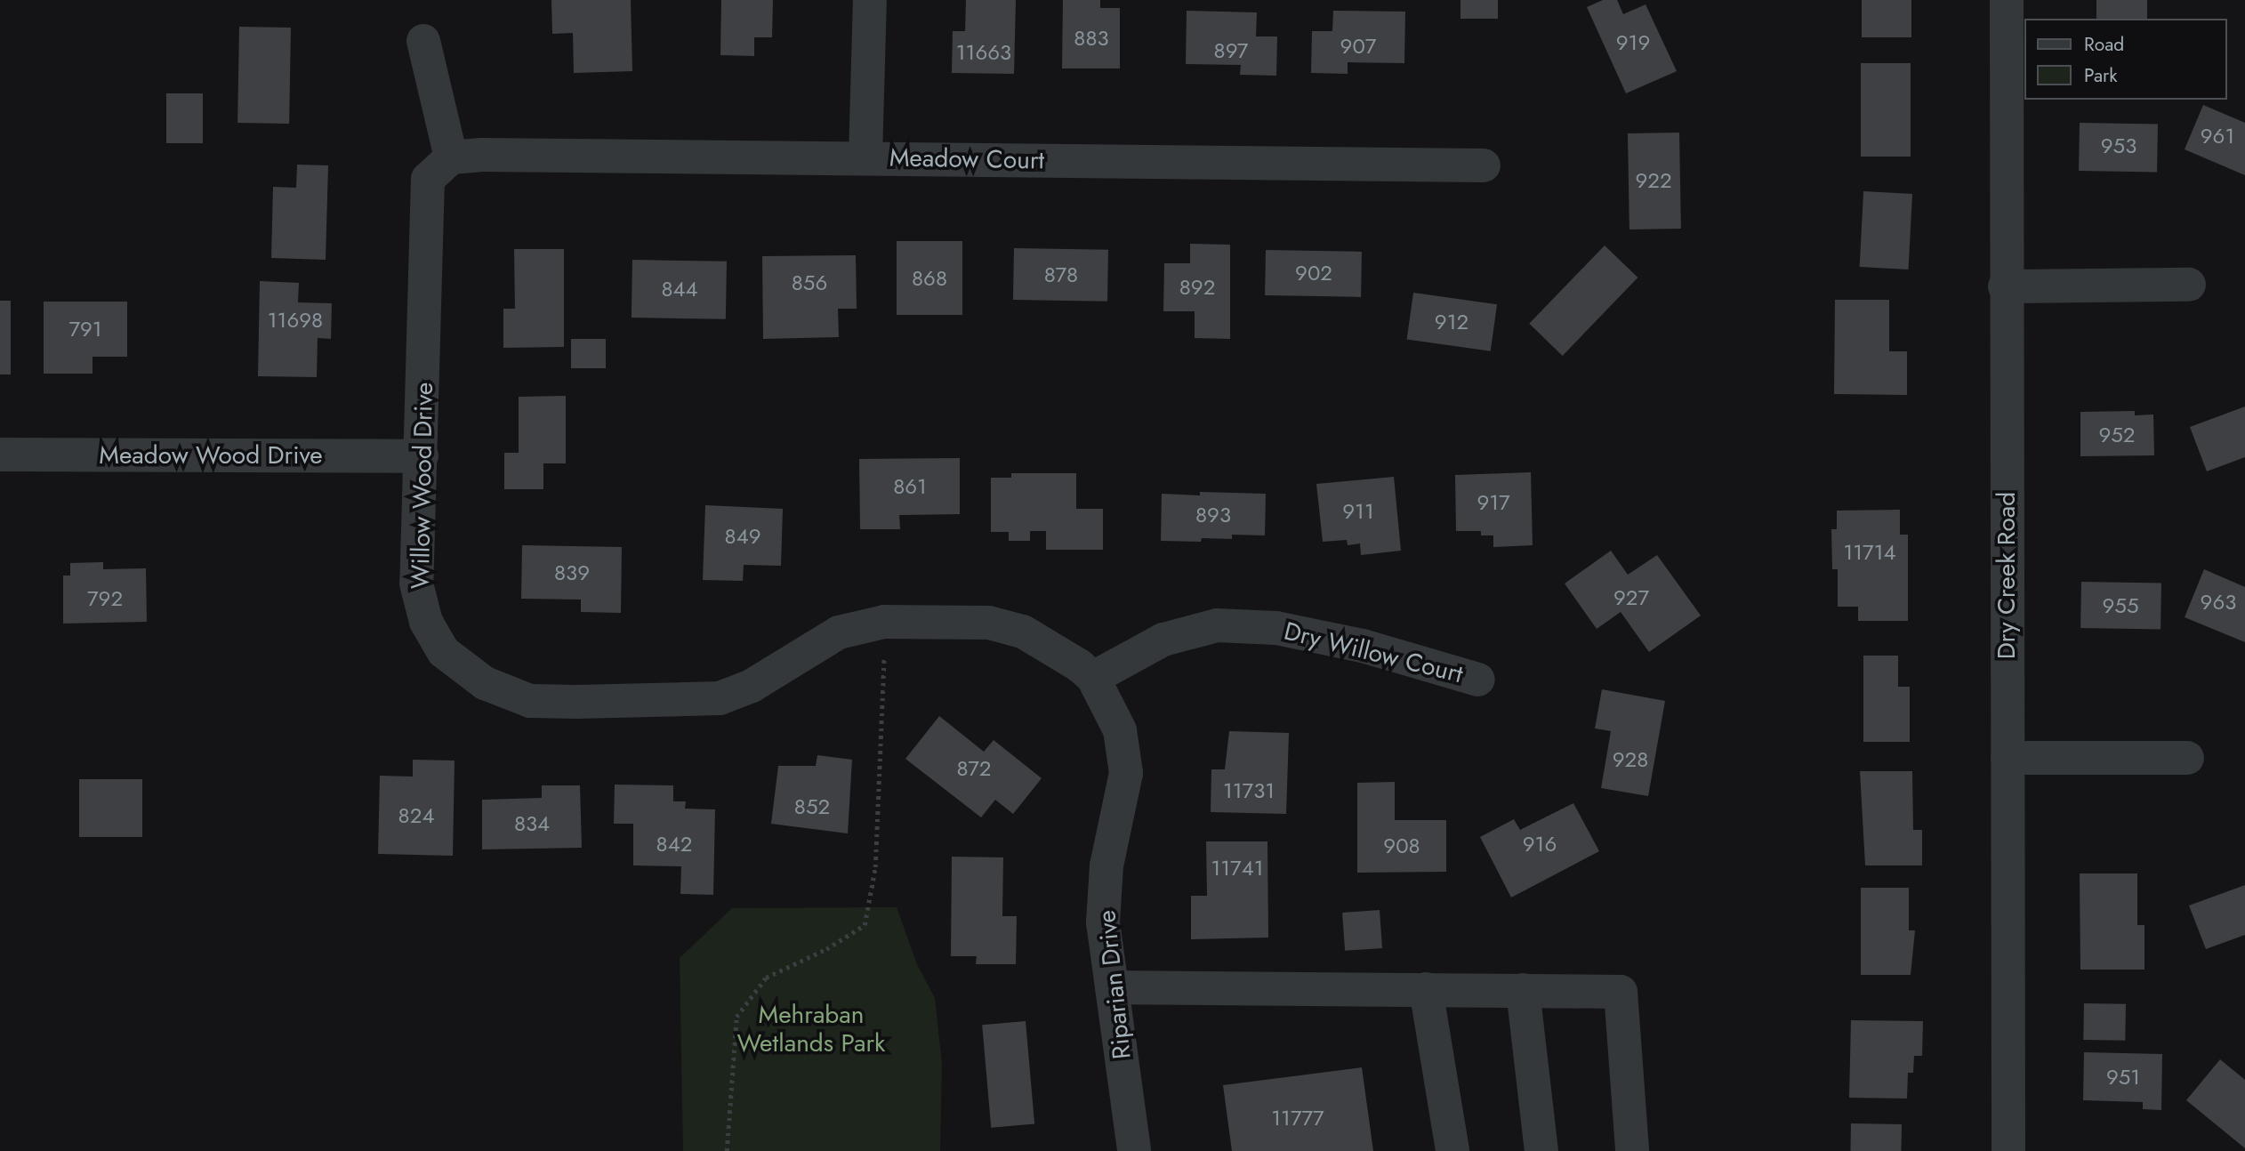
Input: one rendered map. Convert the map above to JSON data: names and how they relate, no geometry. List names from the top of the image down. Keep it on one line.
{"streets":{"street":["Meadow Court","Meadow Wood Drive","Willow Wood Drive","Dry Creek Road","Dry Willow Court","Riparian Drive"]},"crossings":[["Meadow Court","Willow Wood Drive"],["Meadow Wood Drive","Willow Wood Drive"],["Willow Wood Drive","Dry Willow Court"],["Willow Wood Drive","Riparian Drive"],["Dry Willow Court","Riparian Drive"]],"parks":["Mehraban Wetlands Park"],"house_numbers":["883","919","907","897","11663","961","953","922","902","878","868","856","892","844","11698","912","791","952","861","917","911","893","849","11714","839","927","792","963","955","928","872","11731","852","824","834","842","916","908","11741","951","11777"],"legend":["Road","Park"]}
